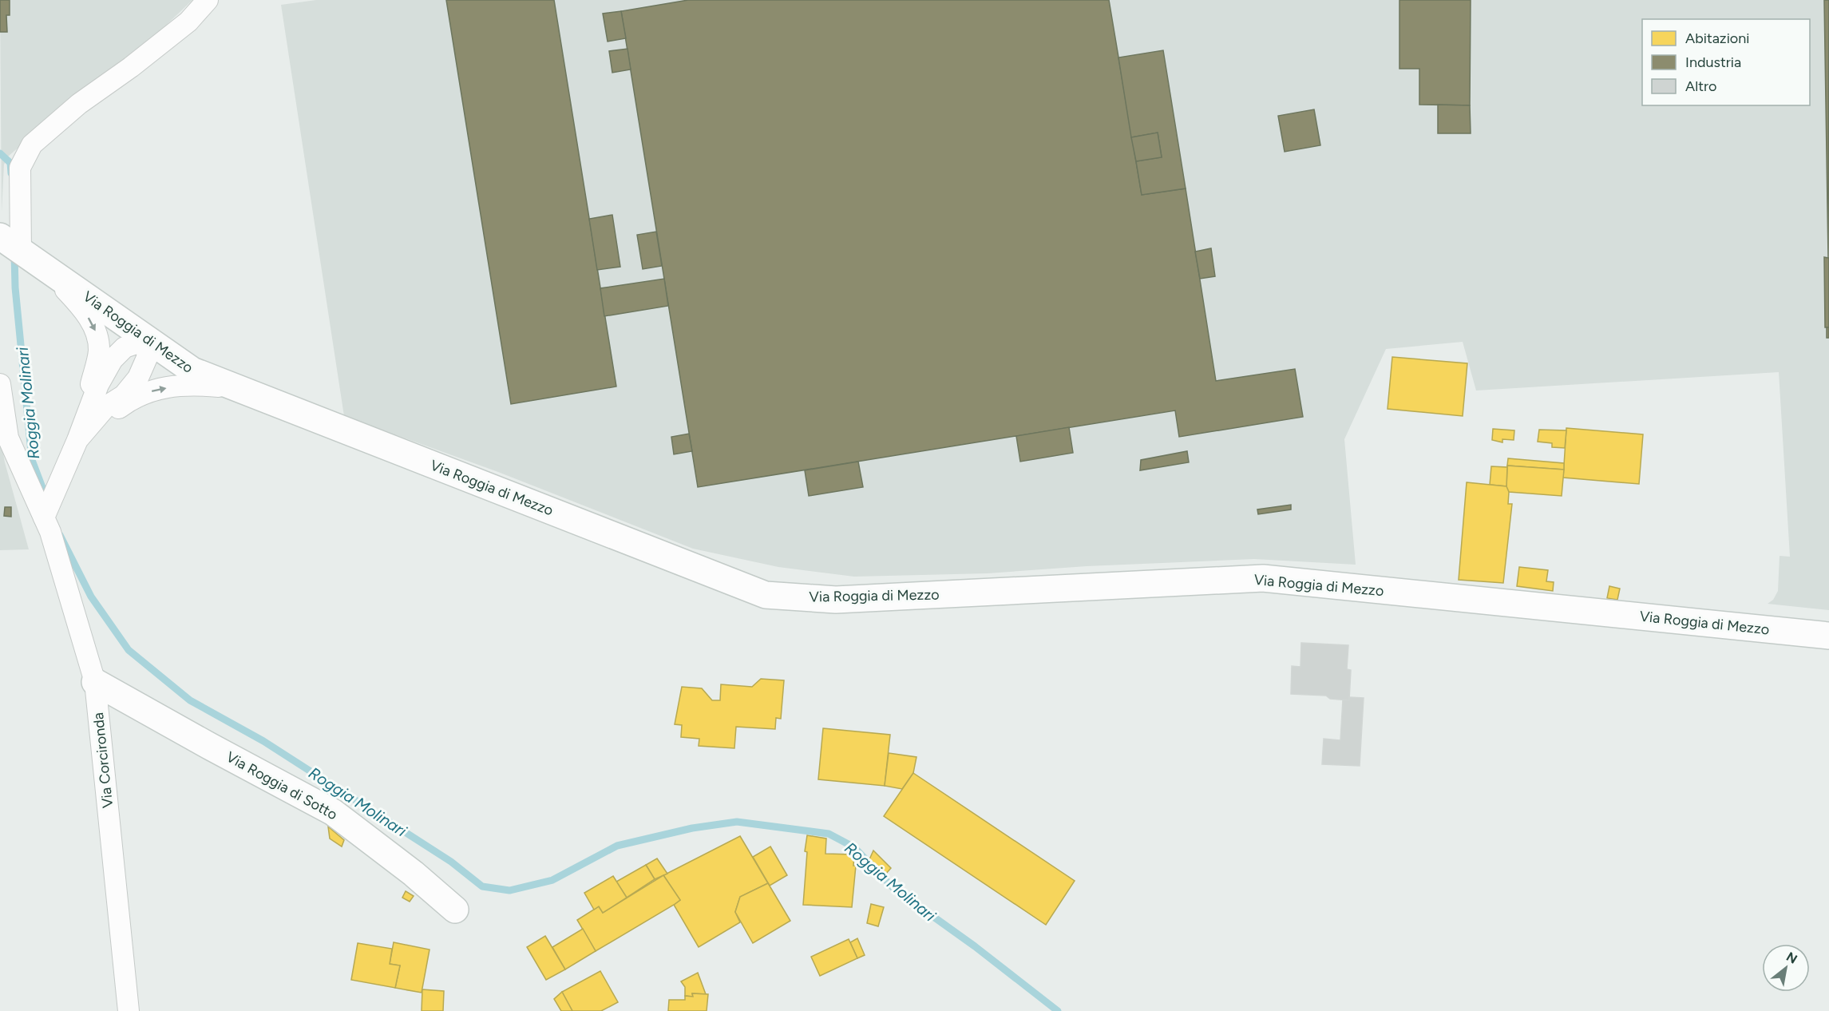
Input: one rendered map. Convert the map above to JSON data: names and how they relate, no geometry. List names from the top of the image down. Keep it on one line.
{"streets":{"street":["Via Roggia di Mezzo","Via Corcironda","Via Roggia di Sotto"]},"crossings":[["Via Corcironda","Via Roggia di Sotto"]],"water":["Roggia Molinari"],"legend":["Abitazioni","Industria","Altro"],"north":"top right"}
